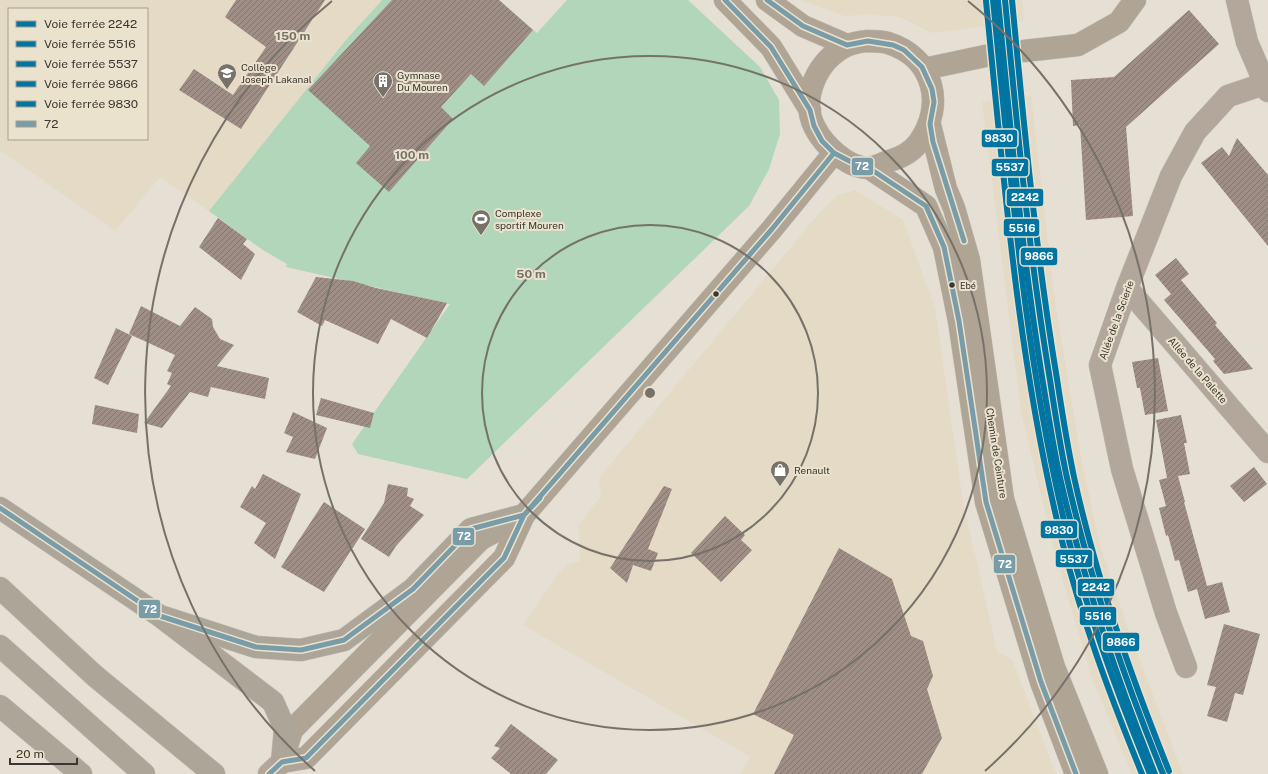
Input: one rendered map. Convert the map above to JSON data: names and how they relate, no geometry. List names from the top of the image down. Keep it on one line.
{"streets":{"main road":["Chemin de Ceinture"],"street":["Allée de la Scierie","Allée de la Palette"]},"crossings":[["Allée de la Scierie","Allée de la Palette"]],"places":{"school or university":["Collège Joseph Lakanal"],"building":["Gymnase Du Mouren"],"sports":["Complexe sportif Mouren"],"other":["Ebé"],"shop":["Renault"]},"lines":["rail line 2242","rail line 5537","rail line 9866","transit line 72","rail line 5516","rail line 9830"],"legend":["Voie ferrée 2242","Voie ferrée 5516","Voie ferrée 5537","Voie ferrée 9866","Voie ferrée 9830","72"],"scale_bar":"20 m","rings":["150 m","100 m","50 m"]}
